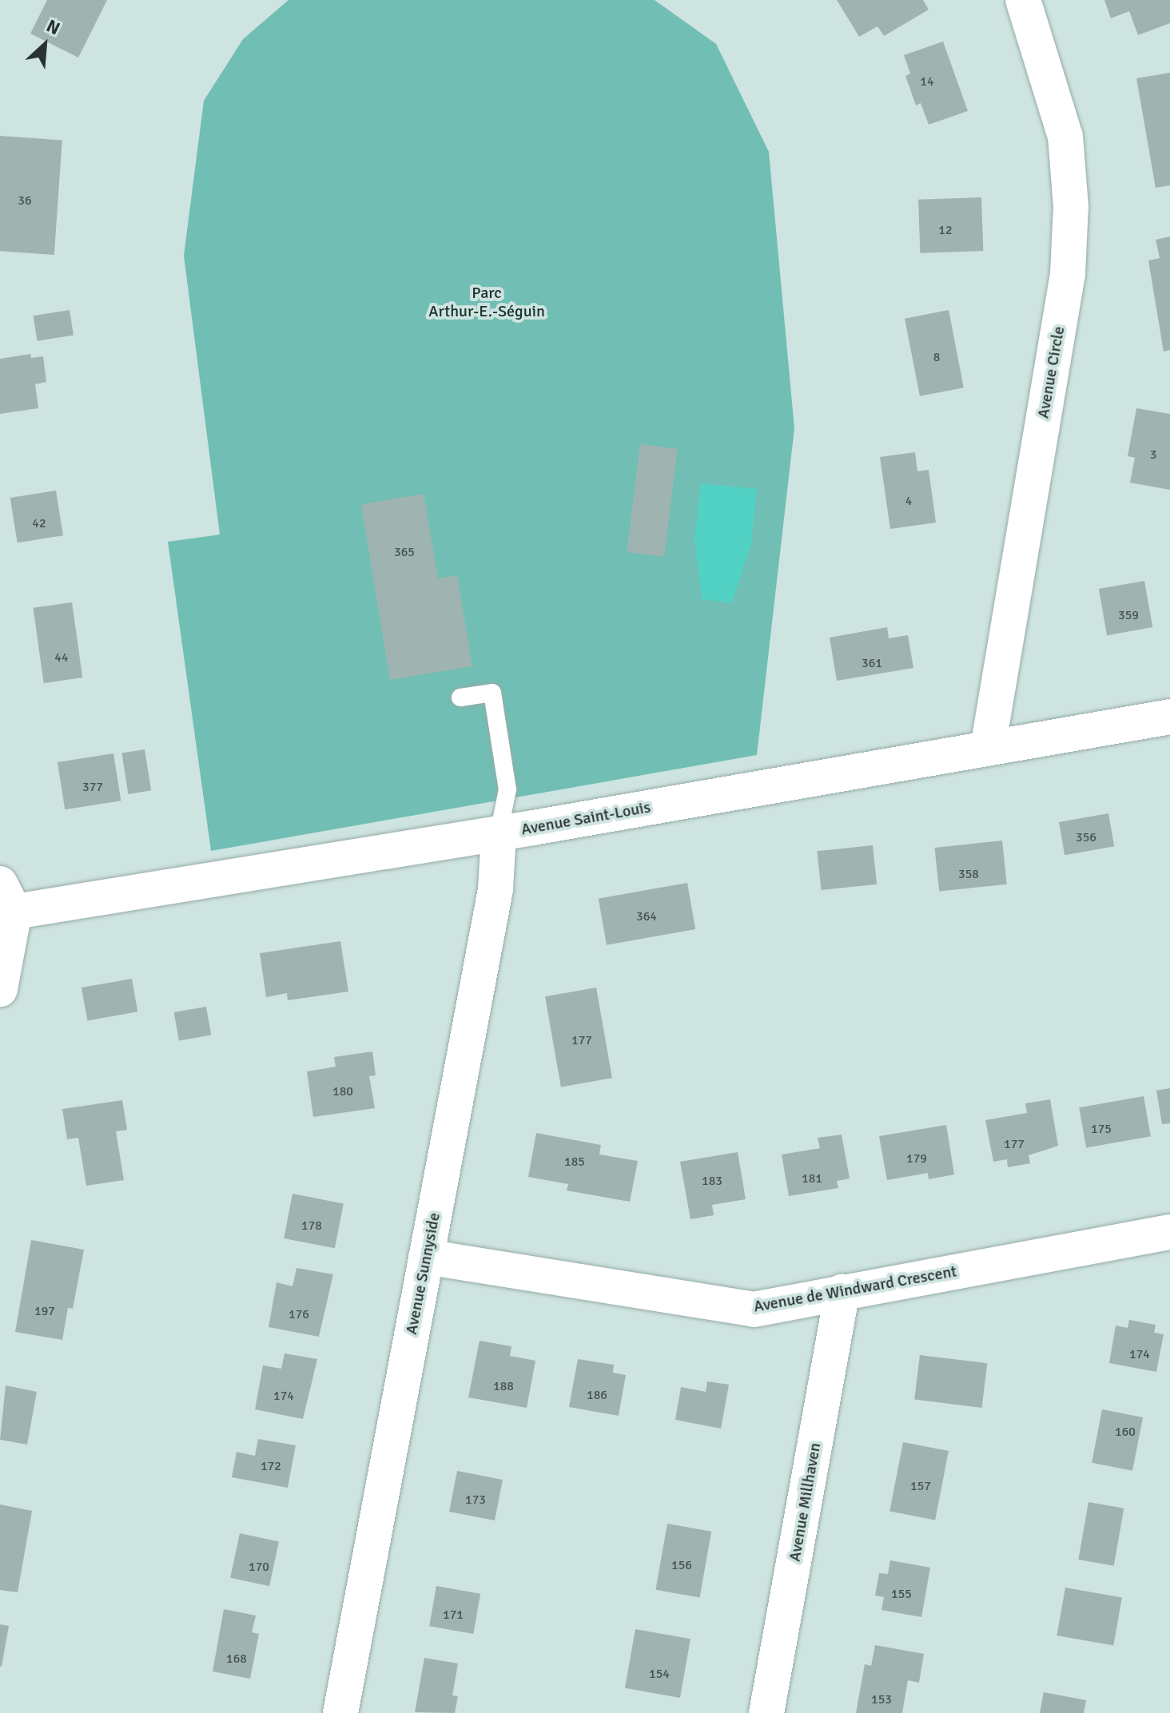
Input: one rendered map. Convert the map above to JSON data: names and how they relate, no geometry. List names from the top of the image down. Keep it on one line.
{"streets":{"street":["Avenue Circle","Avenue Saint-Louis","Avenue Sunnyside","Avenue de Windward Crescent","Avenue Millhaven"]},"crossings":[["Avenue Circle","Avenue Saint-Louis"],["Avenue Saint-Louis","Avenue Sunnyside"],["Avenue Sunnyside","Avenue de Windward Crescent"],["Avenue de Windward Crescent","Avenue Millhaven"]],"parks":["Parc Arthur-E.-Séguin"],"house_numbers":["14","36","12","8","3","4","42","365","359","44","361","377","356","358","364","177","180","175","177","179","185","181","183","178","197","176","174","188","186","174","160","172","157","173","156","170","155","171","168","154","153"],"north":"top right"}
